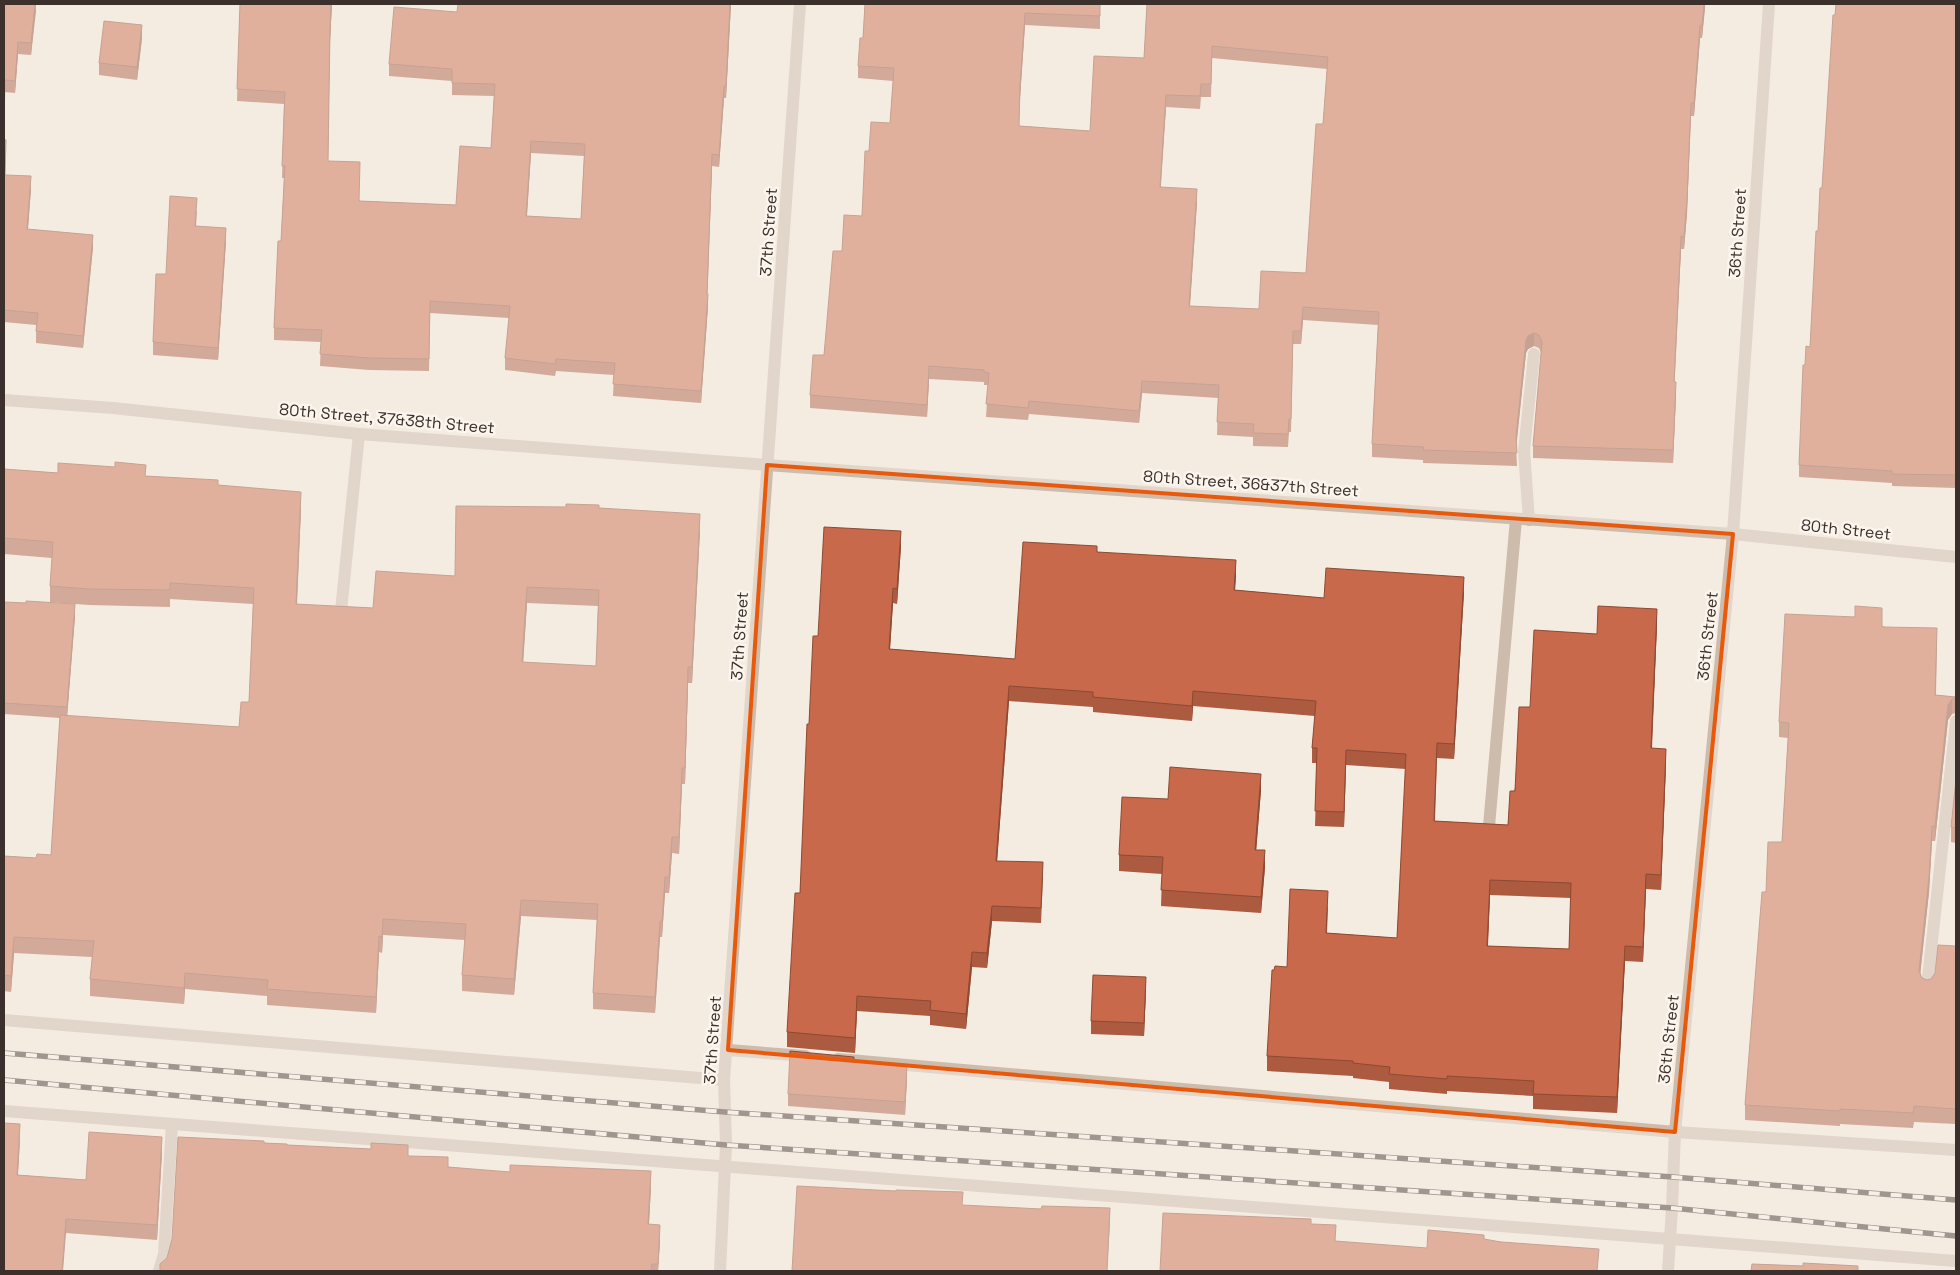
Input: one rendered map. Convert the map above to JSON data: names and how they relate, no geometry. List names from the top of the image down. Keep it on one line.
{"streets":{"street":["37th Street","36th Street","80th Street, 37&38th Street","80th Street, 36&37th Street","80th Street"]},"crossings":[["37th Street","80th Street, 37&38th Street"],["37th Street","80th Street, 36&37th Street"],["36th Street","80th Street, 36&37th Street"],["36th Street","80th Street"],["80th Street, 37&38th Street","80th Street, 36&37th Street"],["80th Street, 36&37th Street","80th Street"]]}
